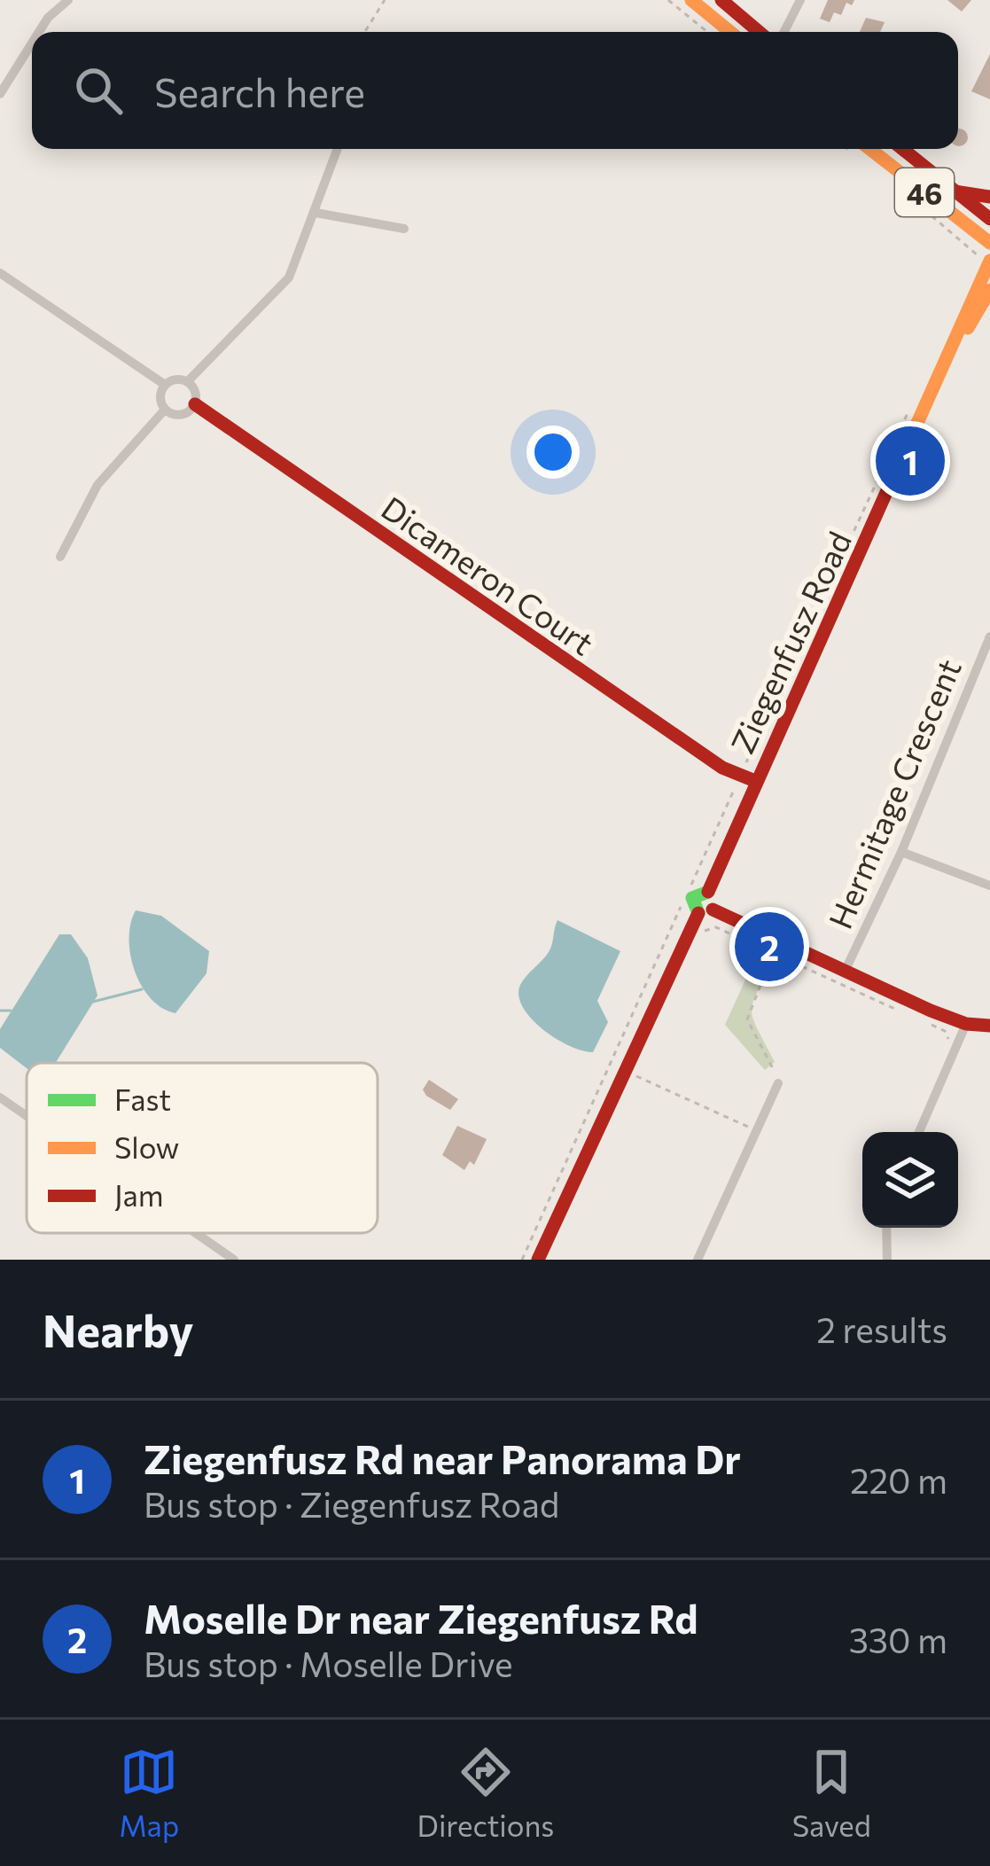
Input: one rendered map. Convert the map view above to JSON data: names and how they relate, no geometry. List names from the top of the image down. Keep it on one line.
{"streets":{"street":["46","Dicameron Court","Ziegenfusz Road","Hermitage Crescent"]},"crossings":[["Dicameron Court","Ziegenfusz Road"]],"legend":["Fast","Slow","Jam"],"page":{"search":"Search here","pins":["1","2"],"heading":["Nearby","2 results"],"list":[{"mark":"1","name":"Ziegenfusz Rd near Panorama Dr","note":"Bus stop · Ziegenfusz Road","value":"220 m"},{"mark":"2","name":"Moselle Dr near Ziegenfusz Rd","note":"Bus stop · Moselle Drive","value":"330 m"}],"nav":["Map","Directions","Saved"]}}
